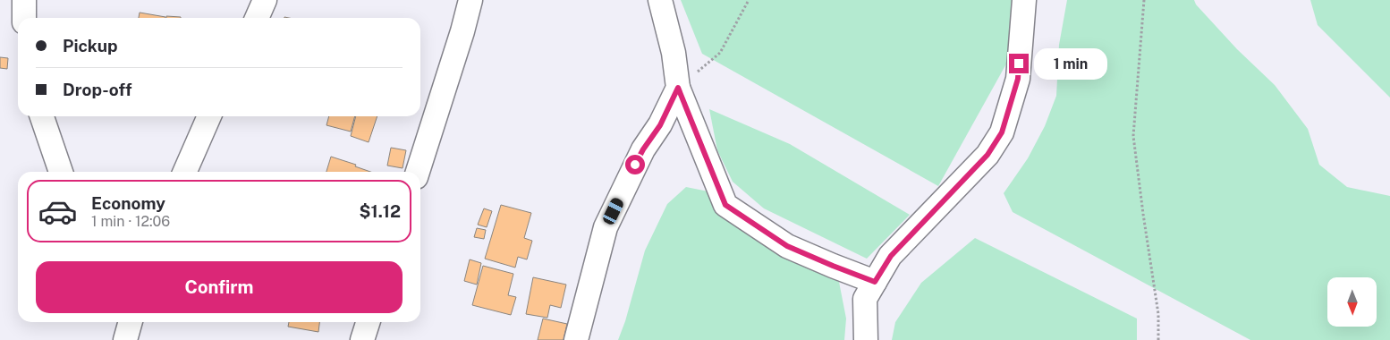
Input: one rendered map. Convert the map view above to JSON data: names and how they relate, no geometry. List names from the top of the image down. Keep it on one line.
{"north":"bottom","page":{"banner":["Pickup","Drop-off"],"bubble":"1 min","list":[{"name":"Economy","note":"1 min · 12:06","value":"$1.12"}],"buttons":"Confirm"}}
